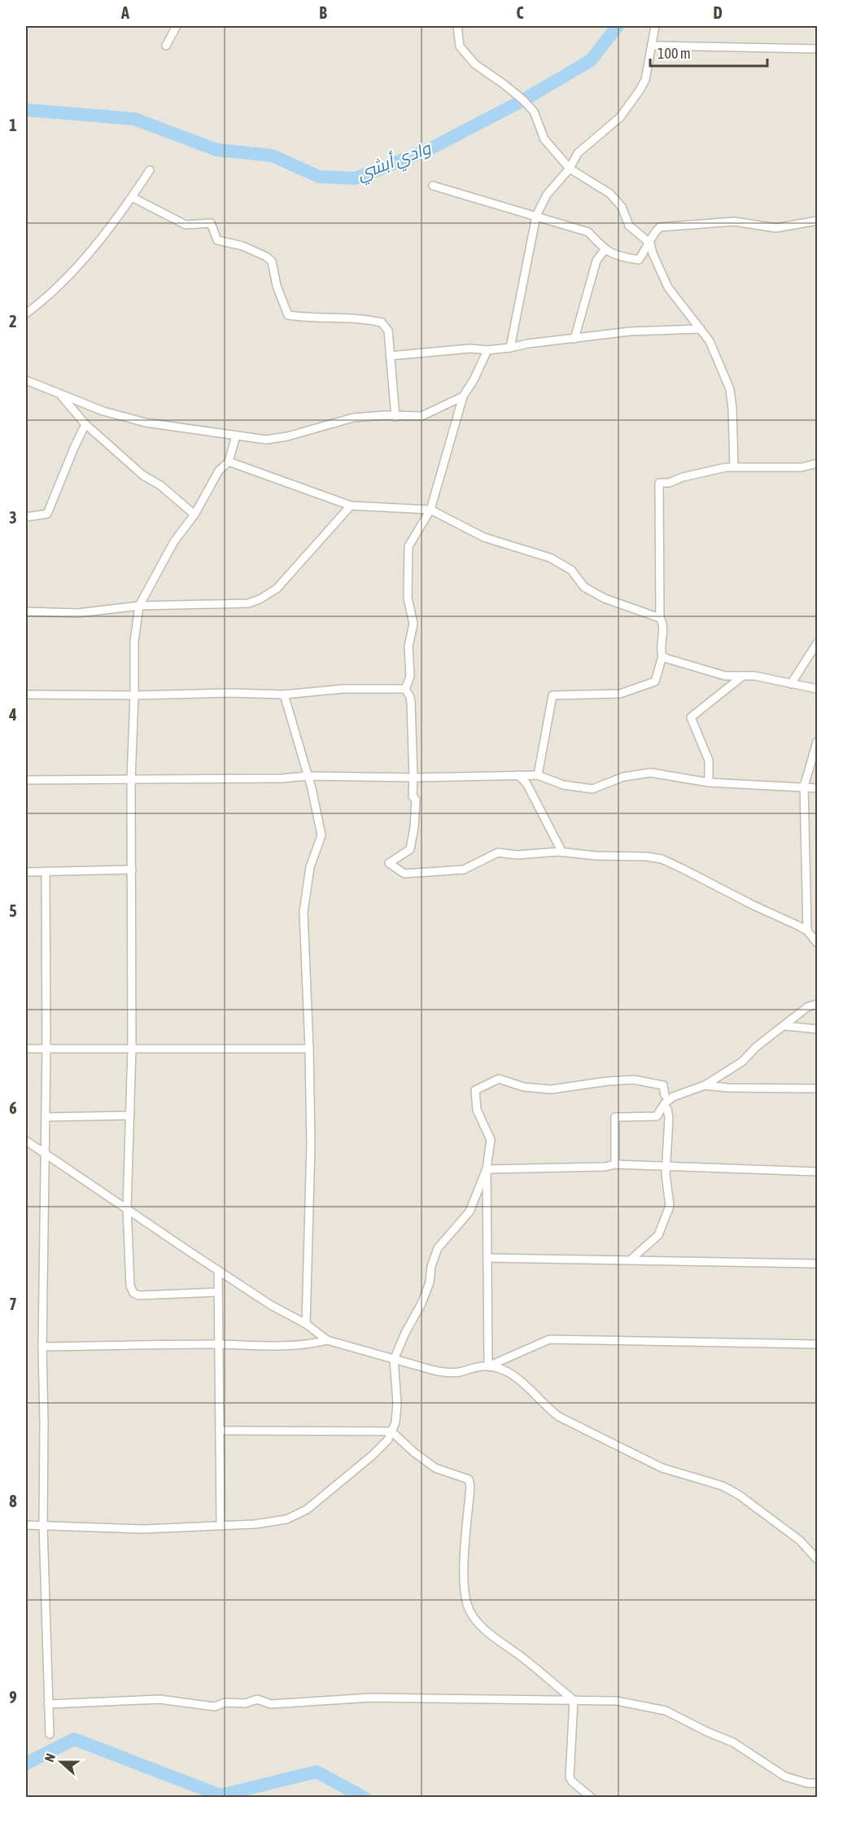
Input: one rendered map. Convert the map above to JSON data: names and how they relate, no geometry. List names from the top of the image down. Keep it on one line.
{"water":["وادي أبشي"],"scale_bar":"100 m","north":"left","grid":{"columns":["A","B","C","D"],"rows":["1","2","3","4","5","6","7","8","9"]}}
